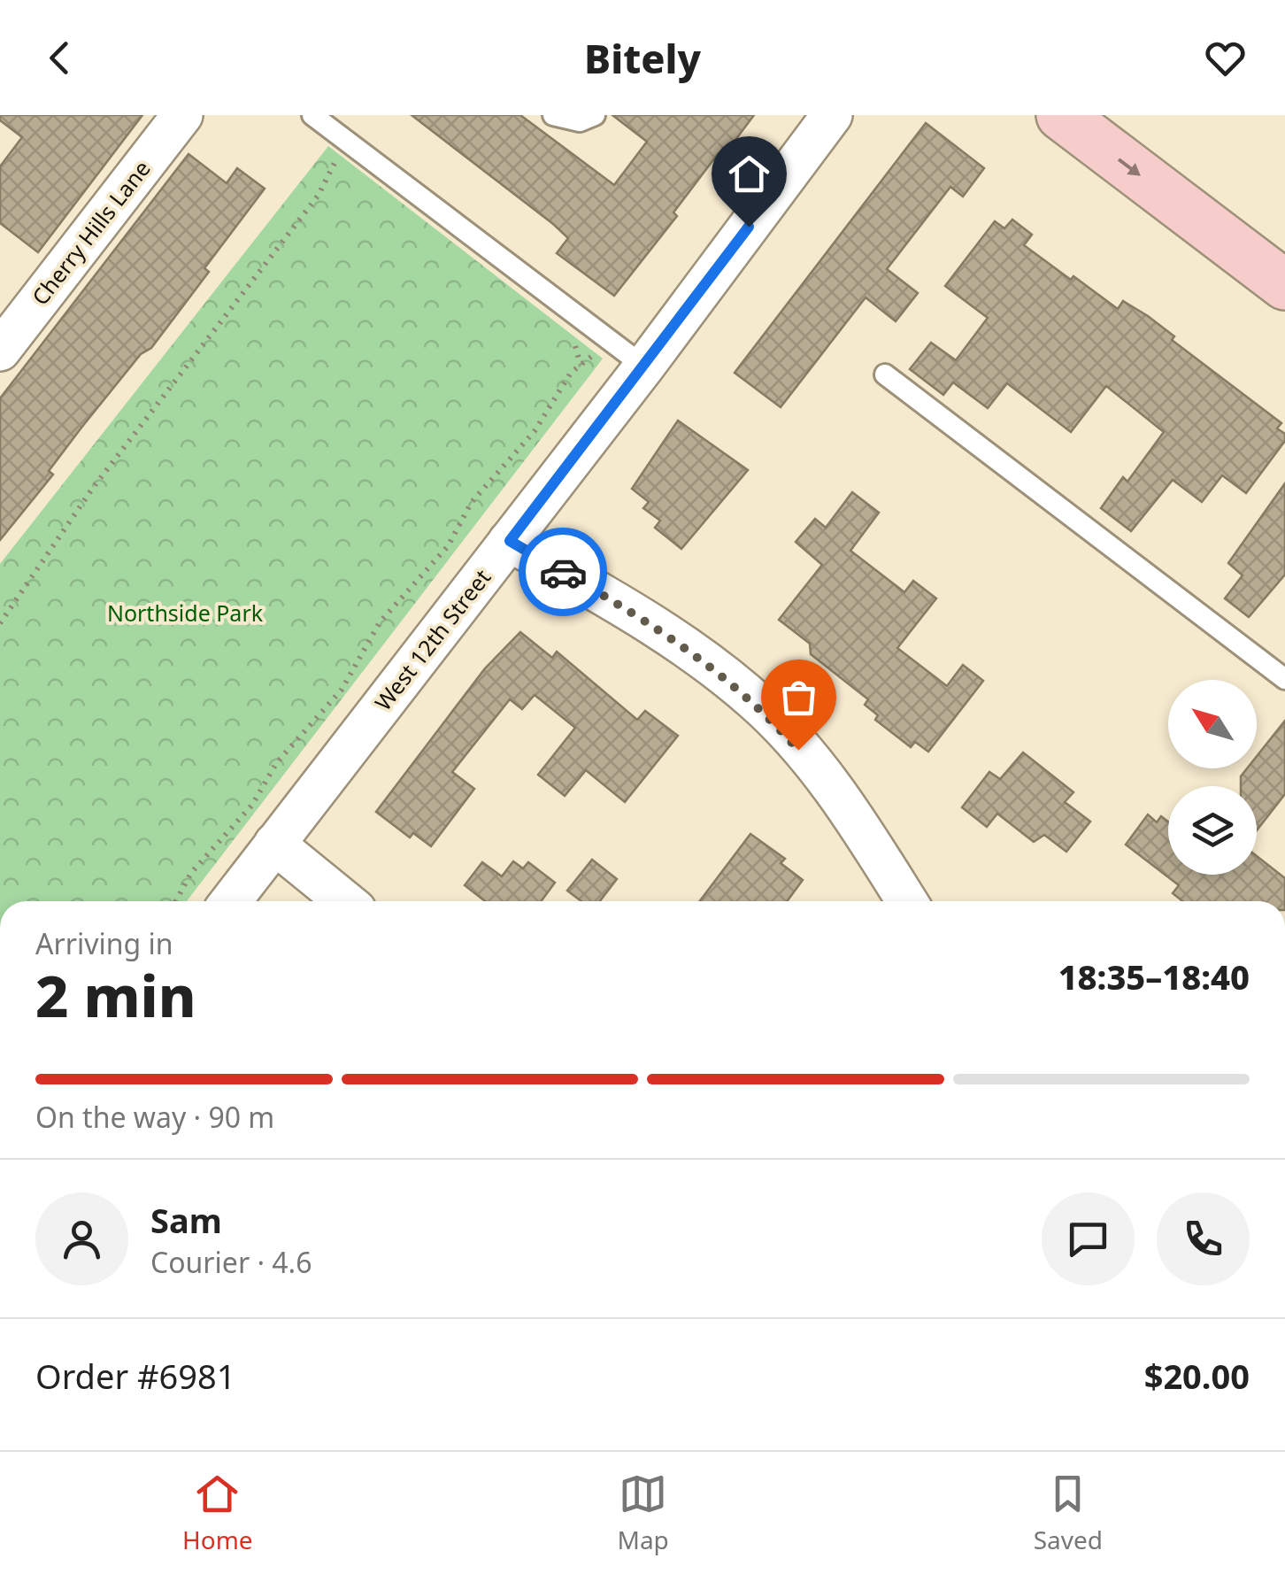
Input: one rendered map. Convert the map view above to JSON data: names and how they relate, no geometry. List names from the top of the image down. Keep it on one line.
{"streets":{"street":["Cherry Hills Lane","West 12th Street"]},"parks":["Northside Park"],"north":"top left","page":{"header":"Bitely","heading":["2 min","Arriving in","18:35–18:40"],"panel":["Sam","Courier · 4.6","Order #6981","$20.00"],"bar":"On the way · 90 m","tabs":["Home","Map","Saved"]}}
